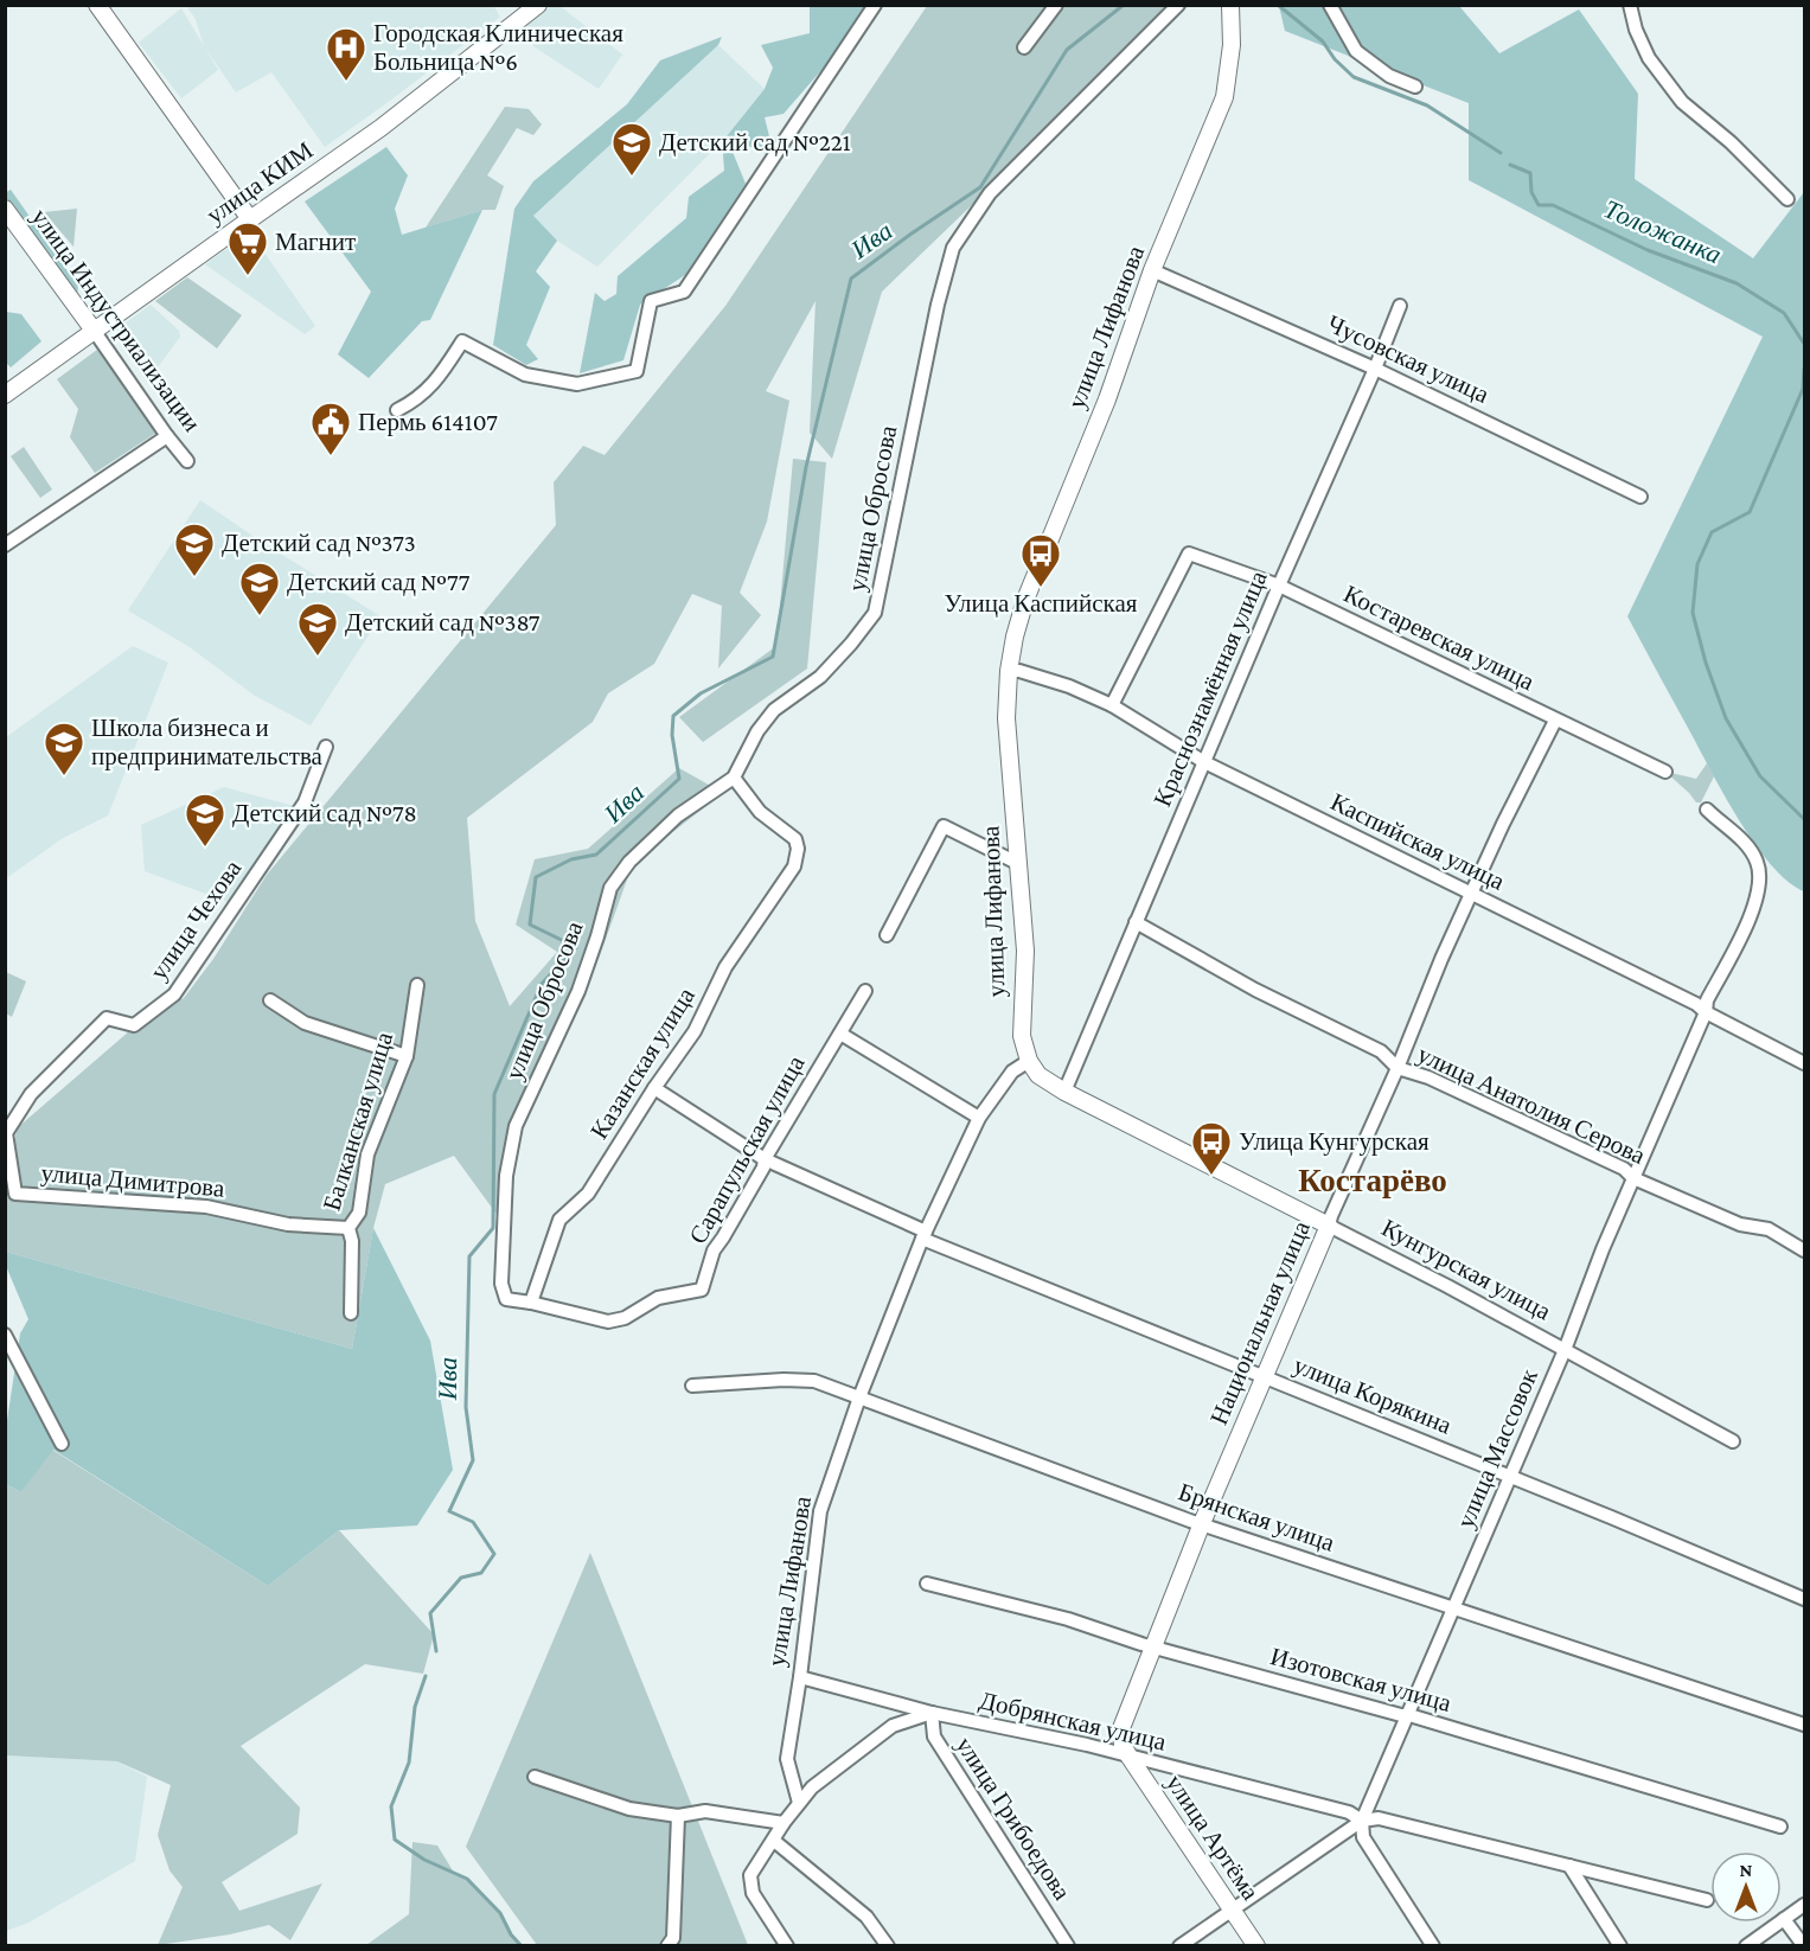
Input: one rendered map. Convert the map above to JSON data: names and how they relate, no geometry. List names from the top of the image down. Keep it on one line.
{"streets":{"street":["улица КИМ","улица Индустриализации","улица Лифанова","Чусовская улица","улица Обросова","Костаревская улица","Краснознамённая улица","Каспийская улица","улица Чехова","Казанская улица","улица Анатолия Серова","Балканская улица","Сарапульская улица","улица Димитрова","Кунгурская улица","Национальная улица","улица Корякина","улица Массовок","Брянская улица","Изотовская улица","Добрянская улица","улица Грибоедова","улица Артёма"]},"crossings":[["улица КИМ","улица Индустриализации"],["улица Лифанова","Чусовская улица"],["улица Лифанова","Каспийская улица"],["улица Лифанова","Кунгурская улица"],["улица Лифанова","улица Корякина"],["улица Лифанова","Брянская улица"],["улица Лифанова","Добрянская улица"],["Чусовская улица","Краснознамённая улица"],["улица Обросова","Казанская улица"],["улица Обросова","Сарапульская улица"],["Костаревская улица","Краснознамённая улица"],["Костаревская улица","Каспийская улица"],["Костаревская улица","Национальная улица"],["Краснознамённая улица","Каспийская улица"],["Краснознамённая улица","улица Анатолия Серова"],["Краснознамённая улица","Кунгурская улица"],["Каспийская улица","Национальная улица"],["Каспийская улица","улица Массовок"],["улица Чехова","улица Димитрова"],["Казанская улица","Сарапульская улица"],["Казанская улица","улица Корякина"],["улица Анатолия Серова","Национальная улица"],["улица Анатолия Серова","улица Массовок"],["Балканская улица","улица Димитрова"],["Сарапульская улица","улица Корякина"],["Кунгурская улица","Национальная улица"],["Кунгурская улица","улица Массовок"],["Национальная улица","улица Корякина"],["Национальная улица","Брянская улица"],["Национальная улица","Изотовская улица"],["Национальная улица","Добрянская улица"],["Национальная улица","улица Артёма"],["улица Корякина","улица Массовок"],["улица Массовок","Брянская улица"],["улица Массовок","Изотовская улица"],["улица Массовок","Добрянская улица"],["Добрянская улица","улица Грибоедова"],["Добрянская улица","улица Артёма"]],"districts":["Костарёво"],"water":["Толожанка","Ива"],"places":{"hospital":["Городская Клиническая Больница №6"],"school or university":["Детский сад №221","Детский сад №373","Детский сад №77","Детский сад №387","Школа бизнеса и предпринимательства","Детский сад №78"],"supermarket":["Магнит"],"public building":["Пермь 614107"],"bus stop":["Улица Каспийская","Улица Кунгурская"]},"north":"top"}
